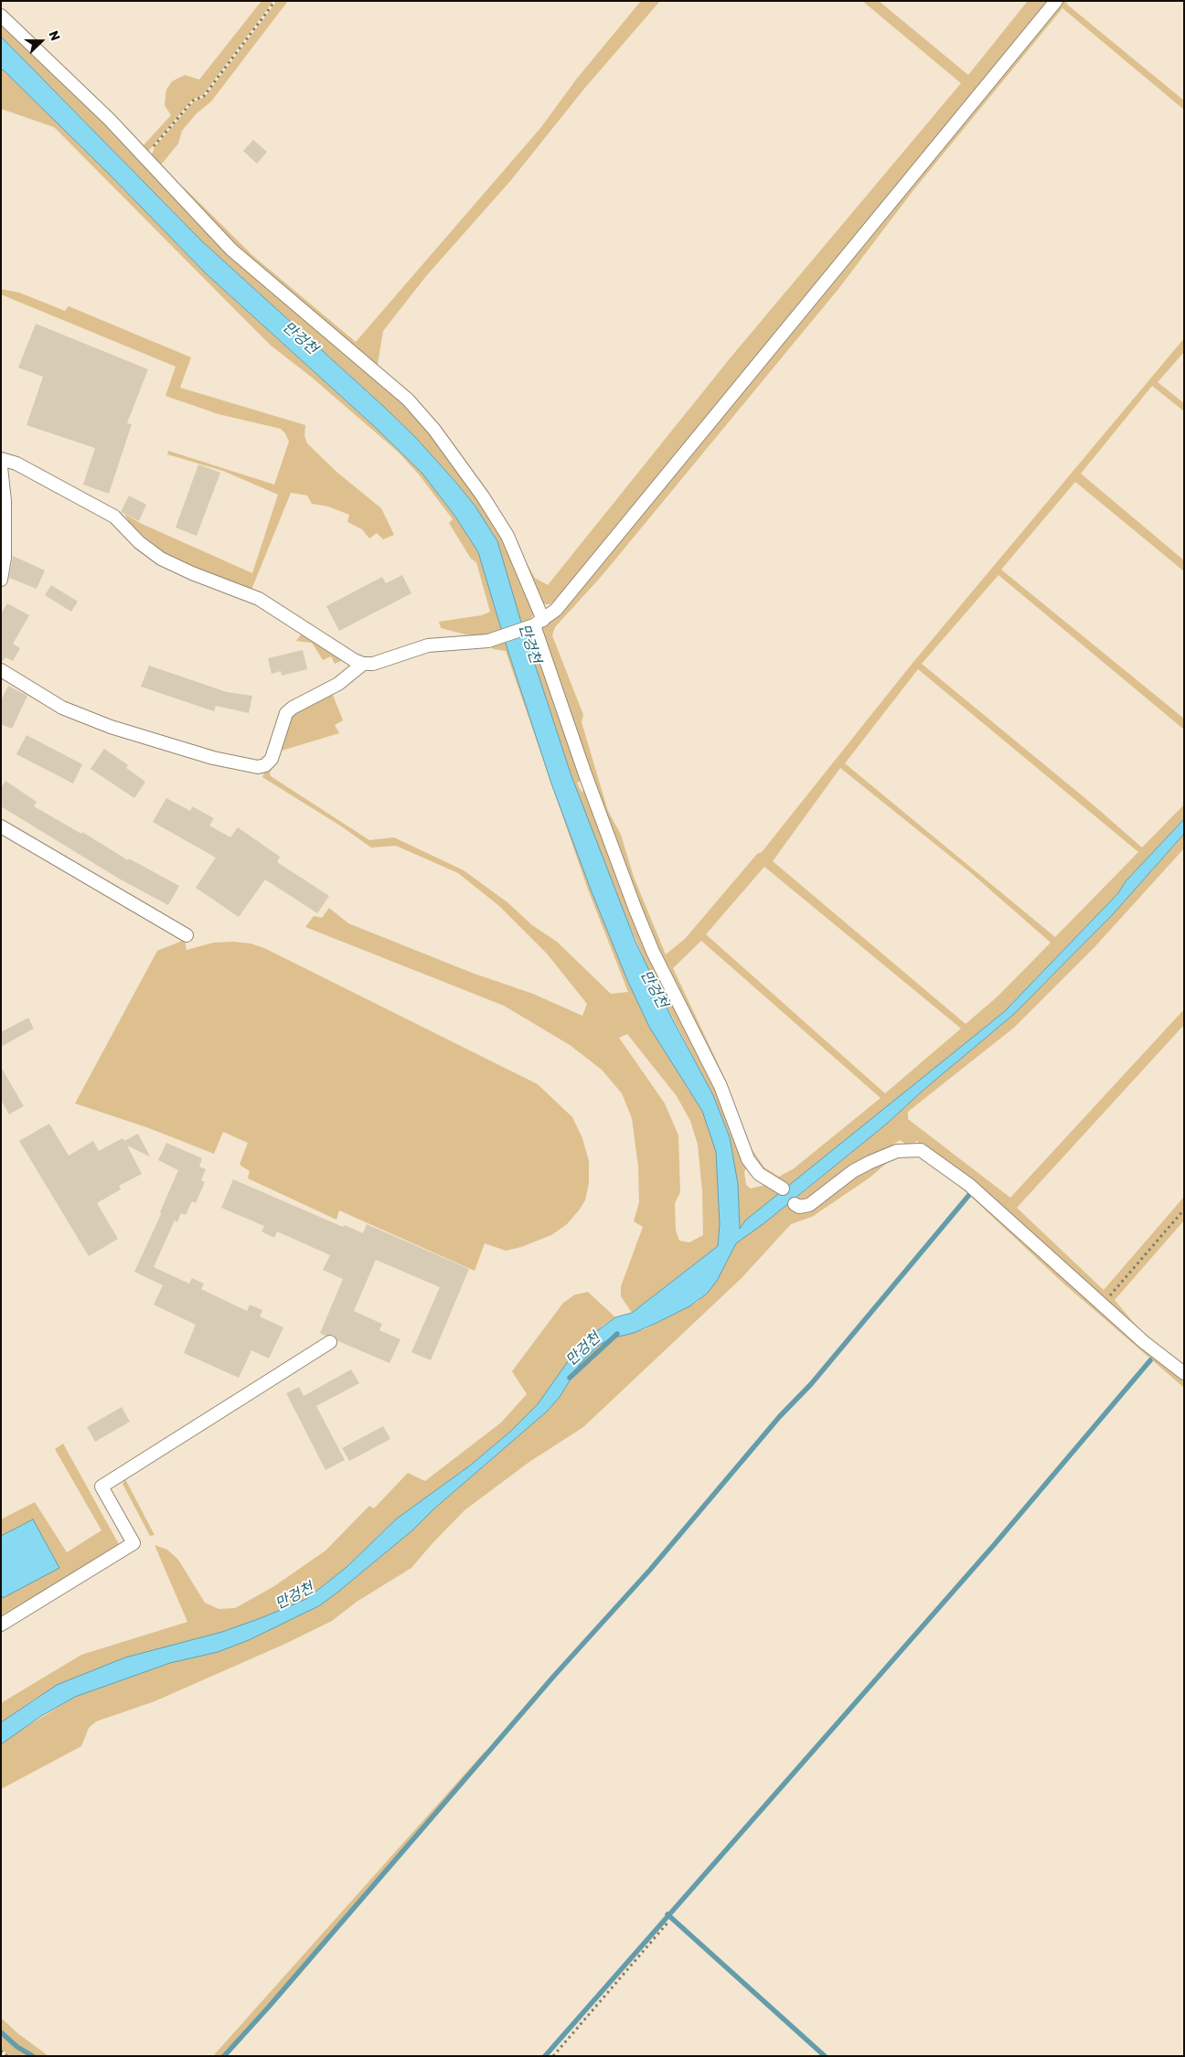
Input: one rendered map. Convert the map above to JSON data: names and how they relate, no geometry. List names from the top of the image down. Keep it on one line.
{"water":["만겅천"],"north":"right"}
